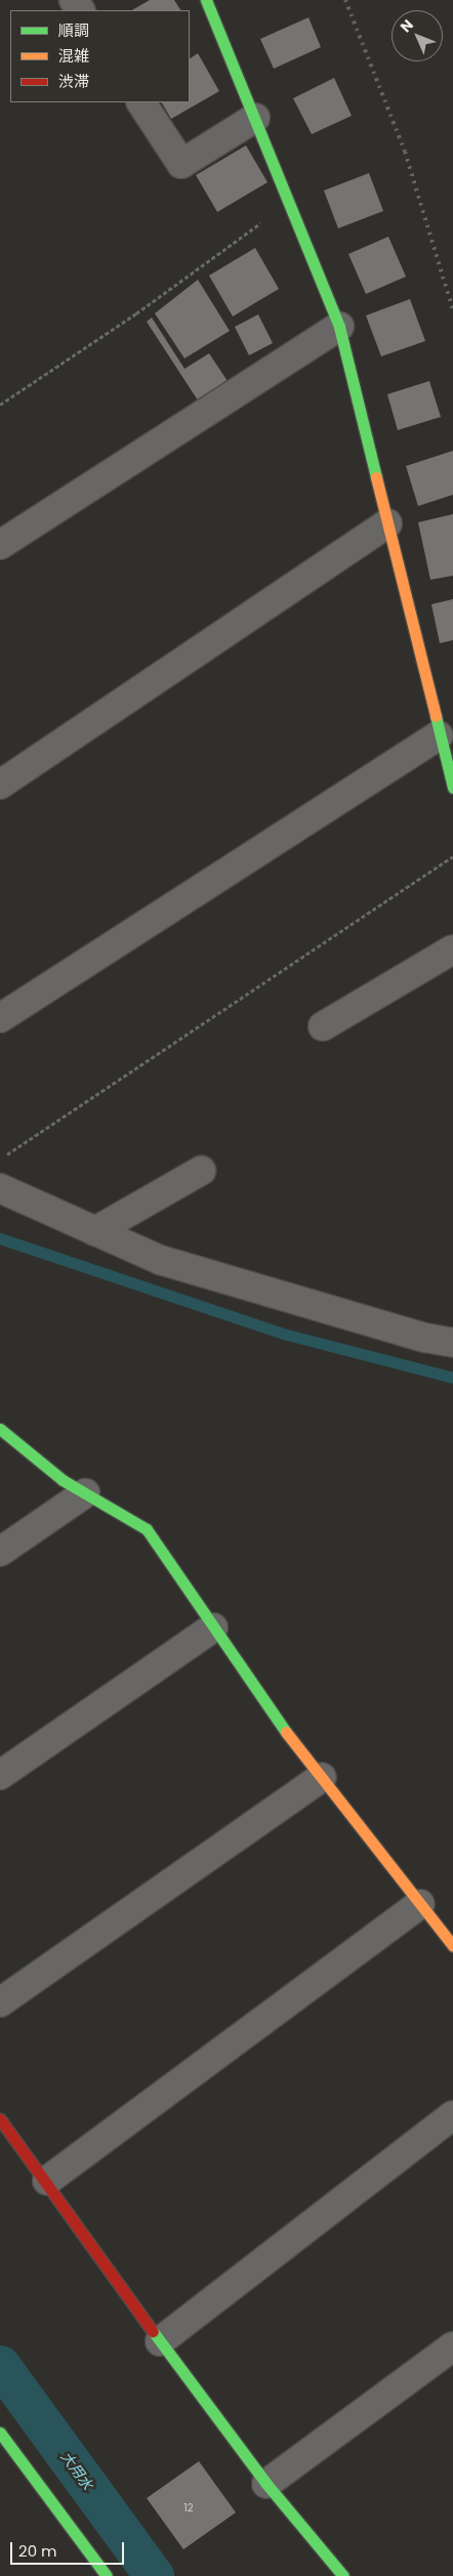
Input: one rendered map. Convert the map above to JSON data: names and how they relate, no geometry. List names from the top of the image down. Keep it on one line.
{"water":["大用水"],"house_numbers":["12"],"legend":["順調","混雑","渋滞"],"scale_bar":"20 m","north":"top left"}
